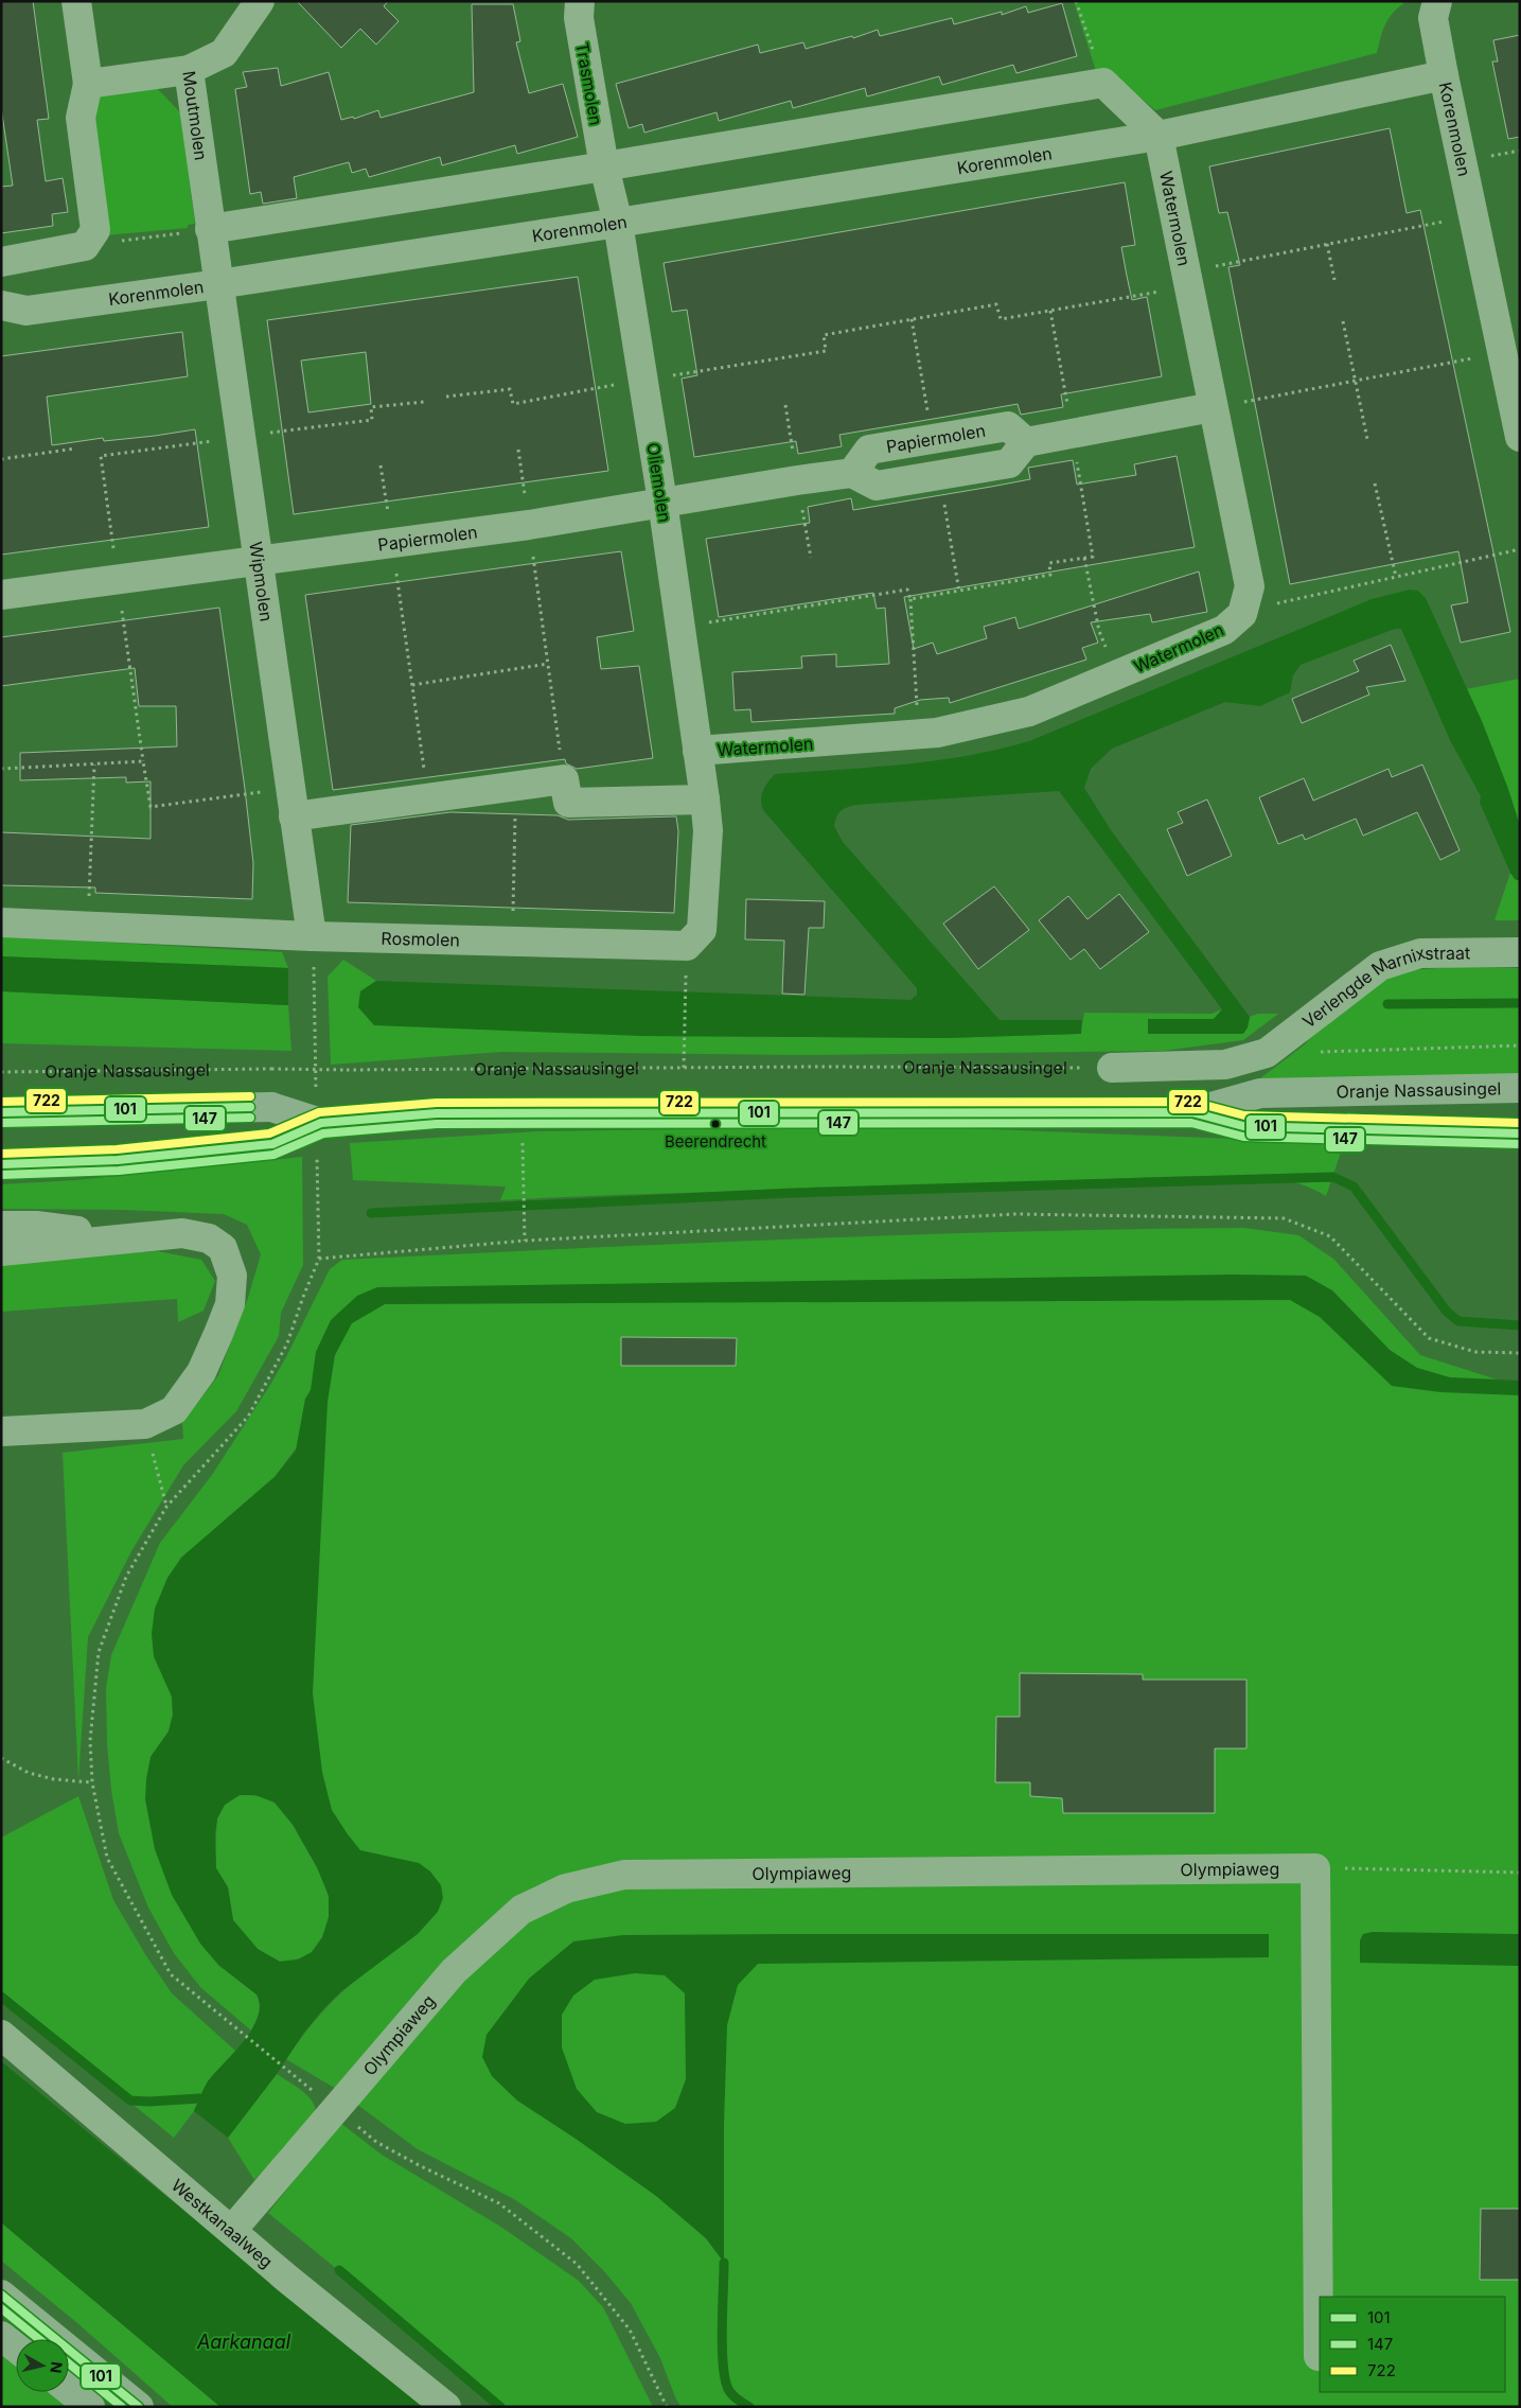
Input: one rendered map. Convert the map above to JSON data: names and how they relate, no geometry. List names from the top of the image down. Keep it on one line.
{"streets":{"main road":["Oranje Nassausingel"],"street":["Trasmolen","Moutmolen","Korenmolen","Watermolen","Papiermolen","Oliemolen","Wipmolen","Rosmolen","Verlengde Marnixstraat","Olympiaweg","Westkanaalweg"]},"crossings":[["Trasmolen","Oliemolen"],["Moutmolen","Wipmolen"],["Korenmolen","Watermolen"],["Korenmolen","Oliemolen"],["Korenmolen","Wipmolen"],["Watermolen","Oliemolen"],["Papiermolen","Oliemolen"],["Papiermolen","Wipmolen"],["Oliemolen","Rosmolen"],["Wipmolen","Rosmolen"],["Verlengde Marnixstraat","Oranje Nassausingel"],["Olympiaweg","Westkanaalweg"]],"water":["Aarkanaal"],"places":["Beerendrecht"],"lines":["transit line 722","transit line 101","transit line 147"],"legend":["101","147","722"],"north":"right"}
